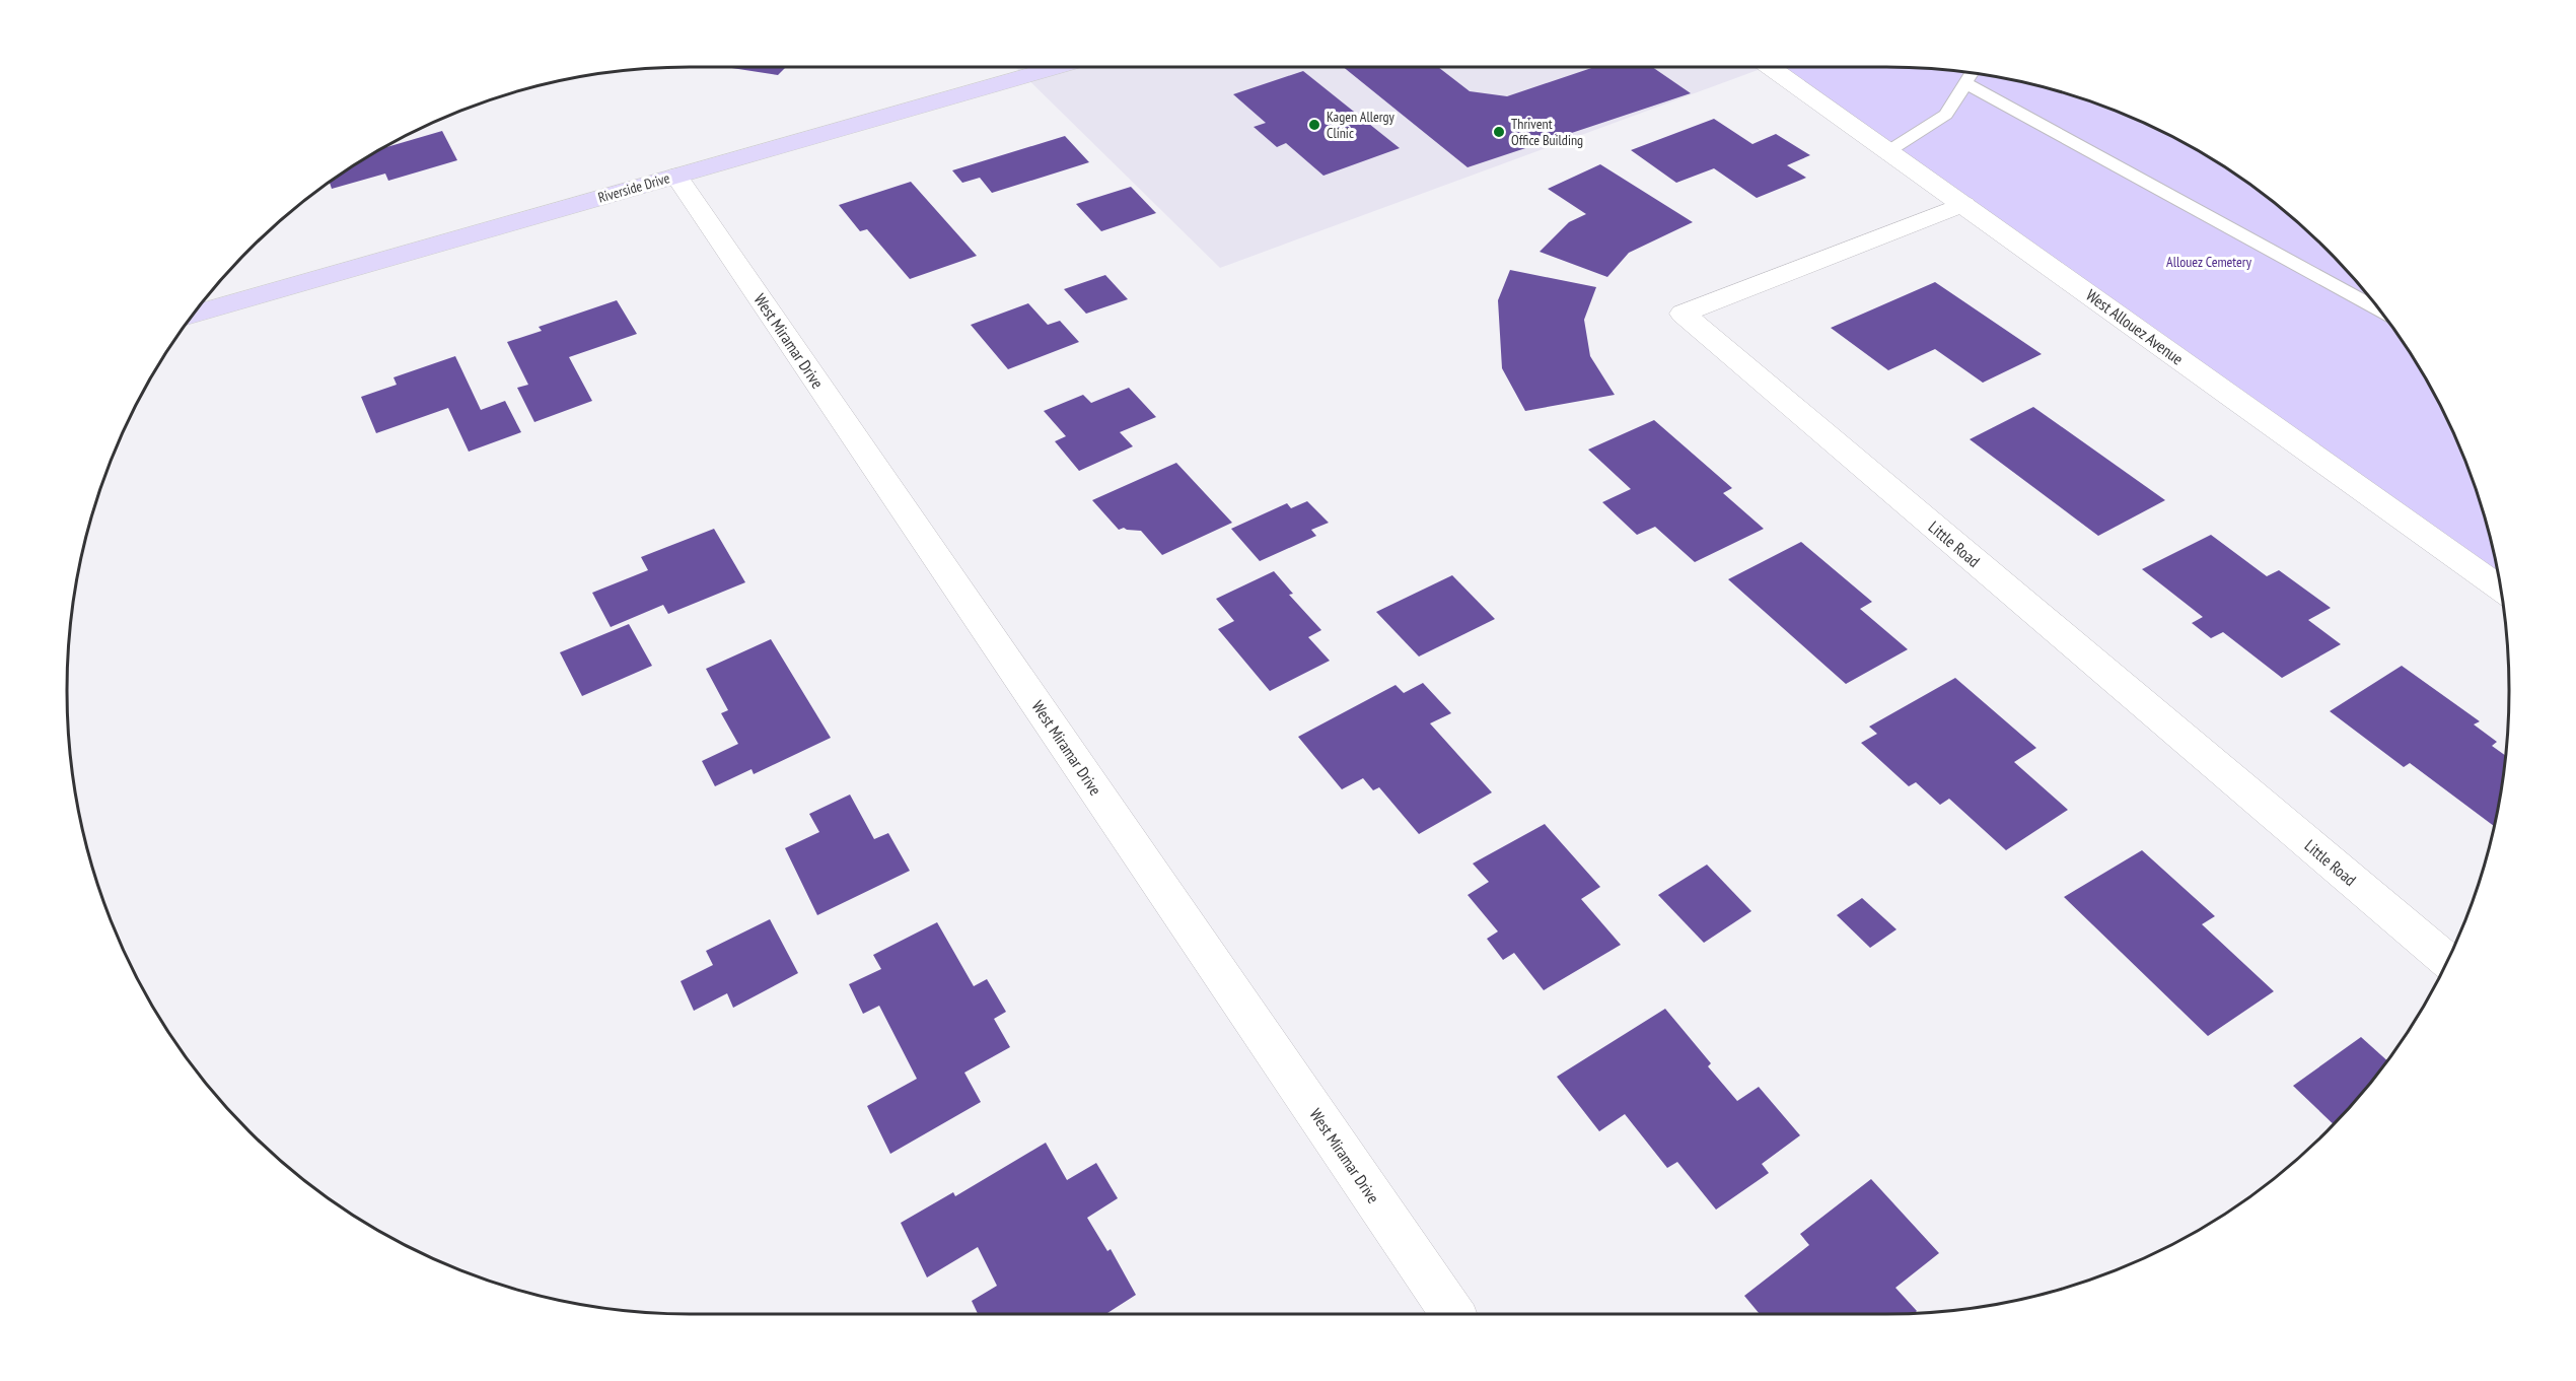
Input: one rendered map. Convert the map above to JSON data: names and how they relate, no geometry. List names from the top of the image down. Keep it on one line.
{"streets":{"main road":["Riverside Drive"],"street":["West Allouez Avenue","West Miramar Drive","Little Road"]},"crossings":[["Riverside Drive","West Miramar Drive"],["West Allouez Avenue","Little Road"]],"parks":["Allouez Cemetery"],"places":["Kagen Allergy Clinic","Thrivent Office Building"]}
